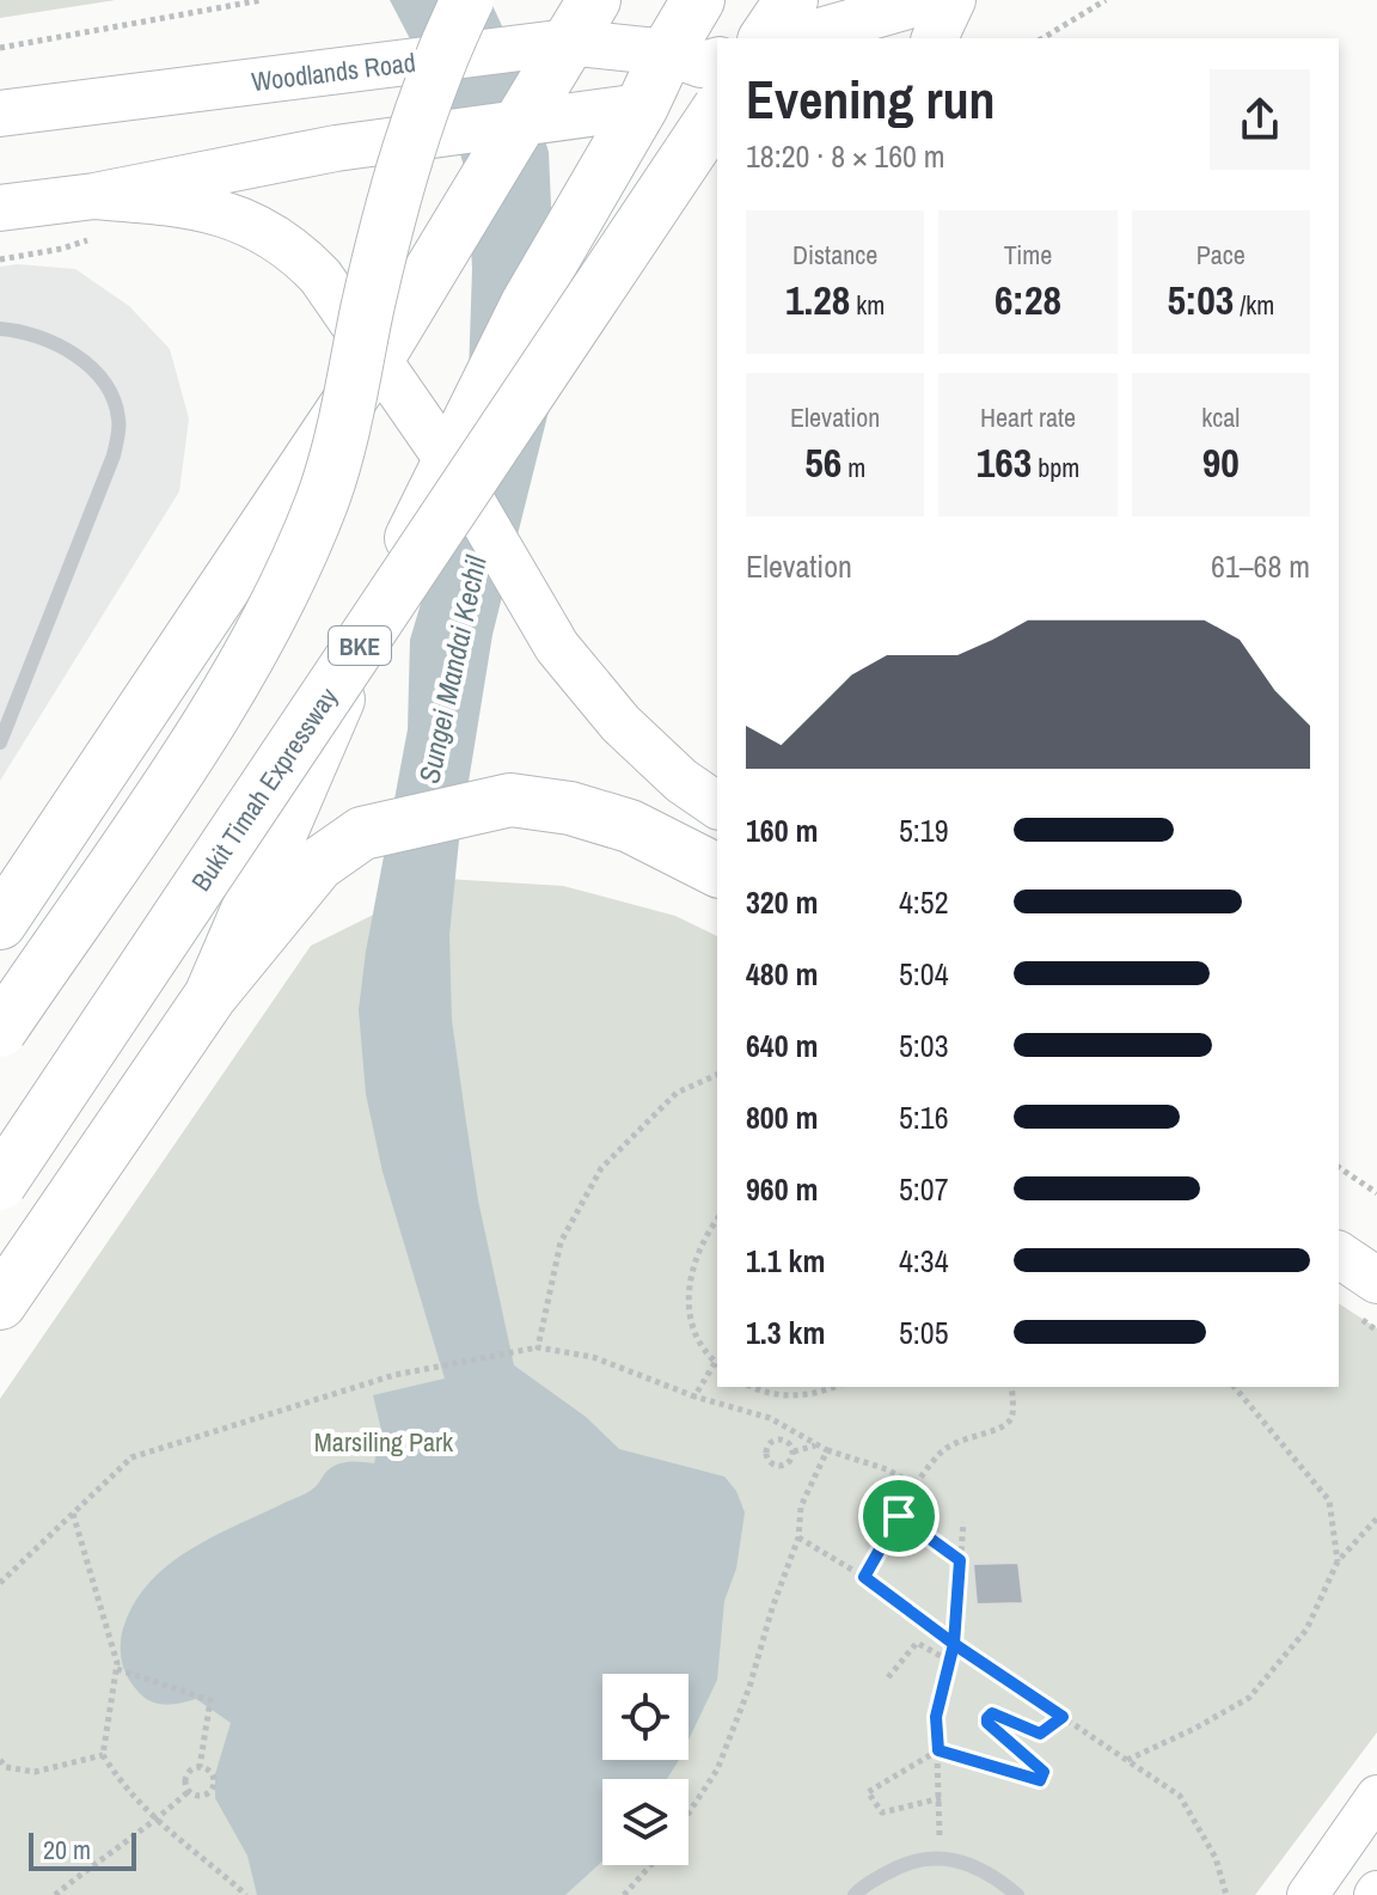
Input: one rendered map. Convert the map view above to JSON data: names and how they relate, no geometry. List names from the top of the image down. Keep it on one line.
{"streets":{"highway":["BKE","Bukit Timah Expressway"],"main road":["Woodlands Road"]},"water":["Sungei Mandai Kechil"],"parks":["Marsiling Park"],"scale_bar":"20 m","page":{"heading":["Evening run","18:20 · 8 × 160 m"],"stats":[["Distance","1.28 km"],["Time","6:28"],["Pace","5:03 /km"],["Elevation","56 m"],["Heart rate","163 bpm"],["kcal","90"]],"chart":["Elevation","61–68 m"],"list":[{"name":"160 m","note":"5:19"},{"name":"320 m","note":"4:52"},{"name":"480 m","note":"5:04"},{"name":"640 m","note":"5:03"},{"name":"800 m","note":"5:16"},{"name":"960 m","note":"5:07"},{"name":"1.1 km","note":"4:34"},{"name":"1.3 km","note":"5:05"}],"scale":"20 m"}}
